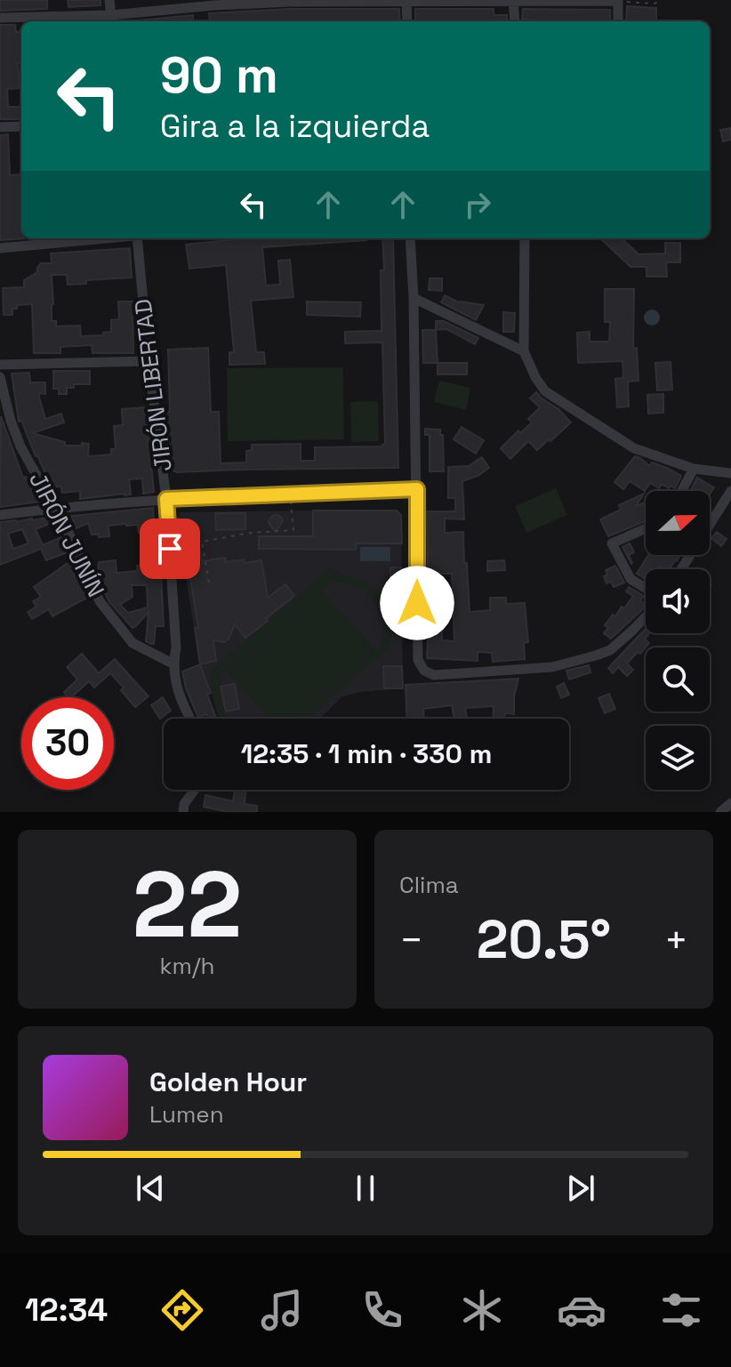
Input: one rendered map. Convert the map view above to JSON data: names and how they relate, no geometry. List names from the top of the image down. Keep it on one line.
{"streets":{"street":["JIRÓN LIBERTAD","JIRÓN JUNÍN"]},"crossings":[["JIRÓN LIBERTAD","JIRÓN JUNÍN"]],"north":"right","page":{"turn":["90 m","Gira a la izquierda"],"limit":"30","trip":"12:35 · 1 min · 330 m","tile":[["22","km/h"],"Clima"],"heat":["−","20.5°","+"],"song":["Golden Hour","Lumen"],"tabs":"12:34"}}
